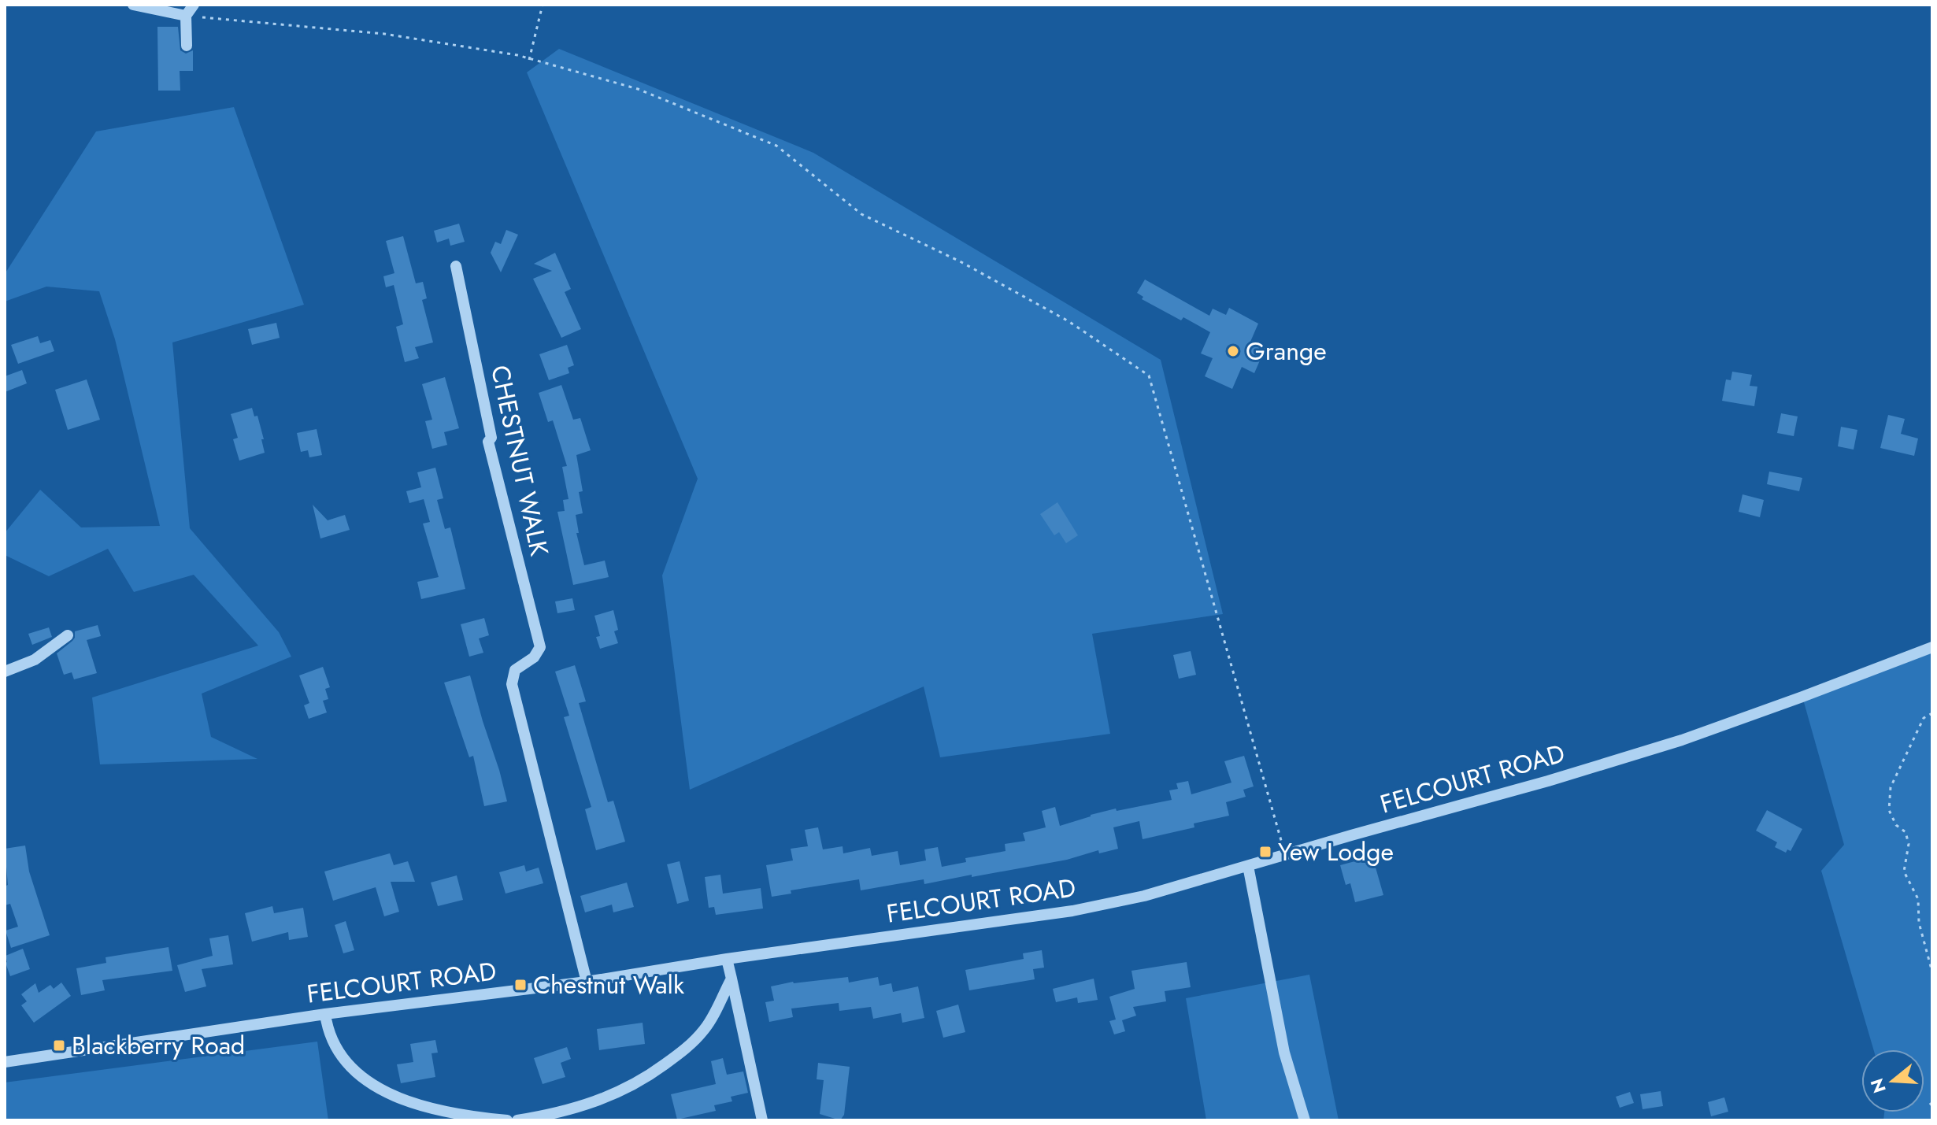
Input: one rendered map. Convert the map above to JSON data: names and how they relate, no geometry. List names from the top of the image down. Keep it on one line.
{"streets":{"street":["CHESTNUT WALK","FELCOURT ROAD"]},"crossings":[["CHESTNUT WALK","FELCOURT ROAD"]],"places":{"other":["Grange"],"transit":["Yew Lodge","Chestnut Walk","Blackberry Road"]},"north":"left"}
